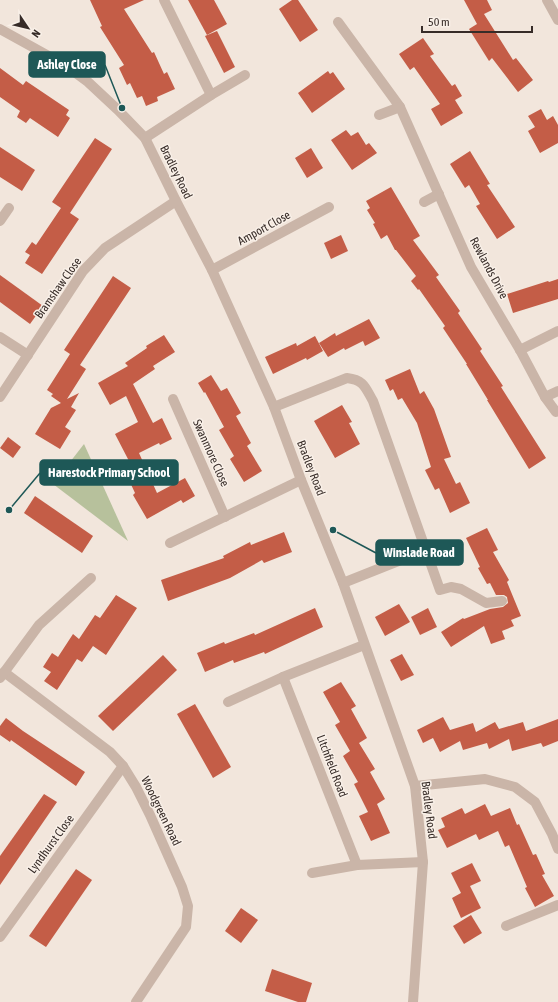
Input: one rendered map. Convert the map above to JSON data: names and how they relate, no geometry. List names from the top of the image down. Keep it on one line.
{"streets":{"street":["Bradley Road","Amport Close","Rewlands Drive","Bramshaw Close","Swanmore Close","Litchfield Road","Woodgreen Road","Lyndhurst Close"]},"crossings":[["Bradley Road","Amport Close"],["Bradley Road","Bramshaw Close"],["Woodgreen Road","Lyndhurst Close"]],"places":["Ashley Close","Harestock Primary School","Winslade Road"],"scale_bar":"50 m","north":"bottom right"}
